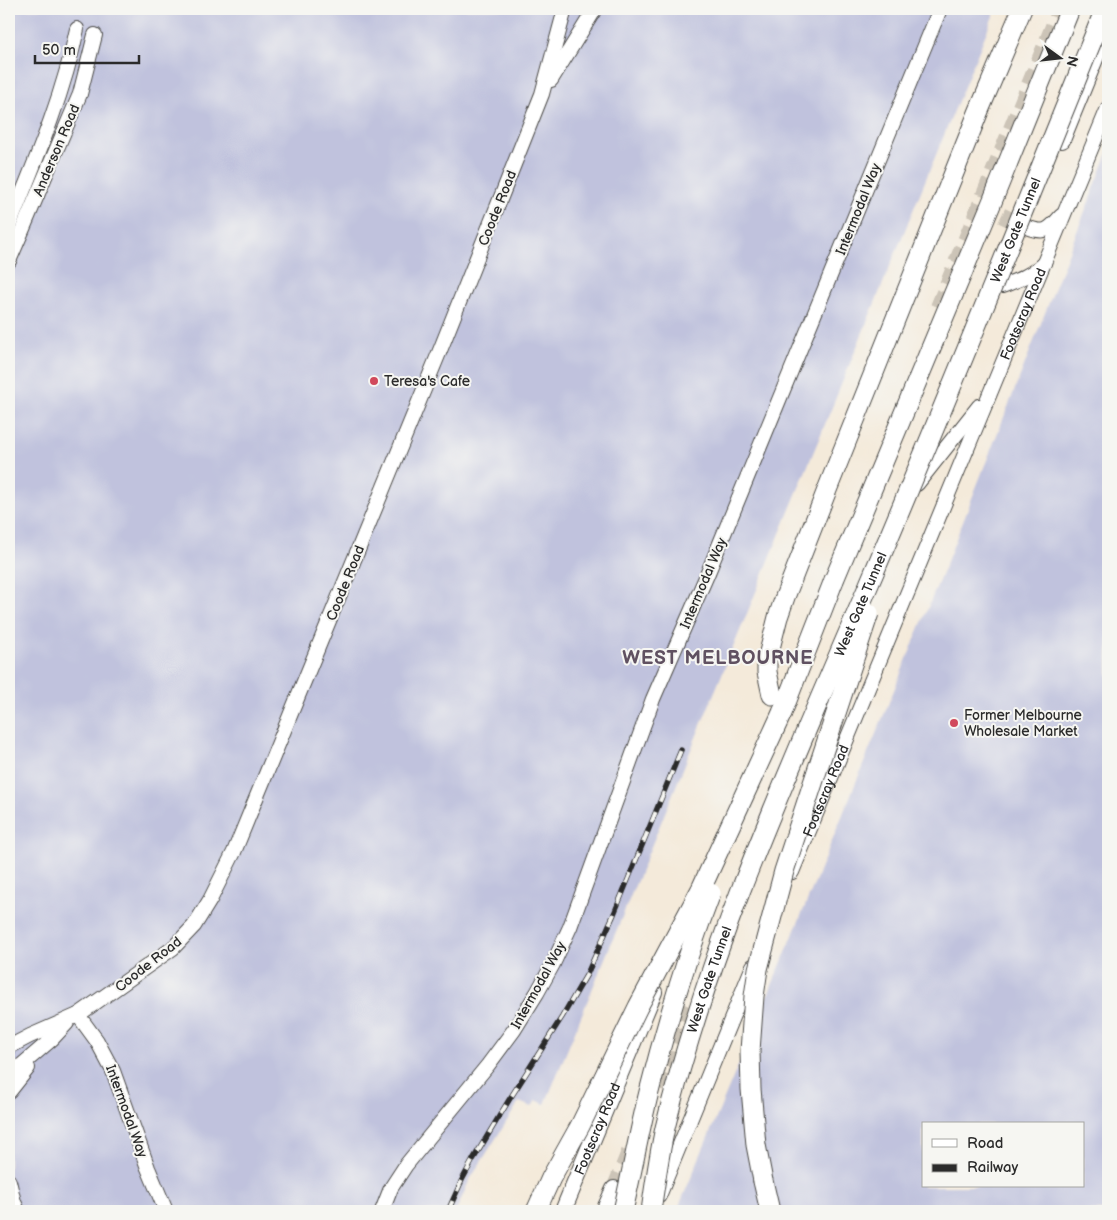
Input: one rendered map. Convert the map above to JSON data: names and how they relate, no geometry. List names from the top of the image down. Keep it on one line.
{"streets":{"highway":["West Gate Tunnel"],"main road":["Footscray Road"],"street":["Anderson Road","Coode Road","Intermodal Way"]},"crossings":[["Coode Road","Intermodal Way"],["West Gate Tunnel","Footscray Road"]],"districts":["WEST MELBOURNE"],"places":["Teresa's Cafe","Former Melbourne Wholesale Market"],"legend":["Road","Railway"],"scale_bar":"50 m","north":"right"}
